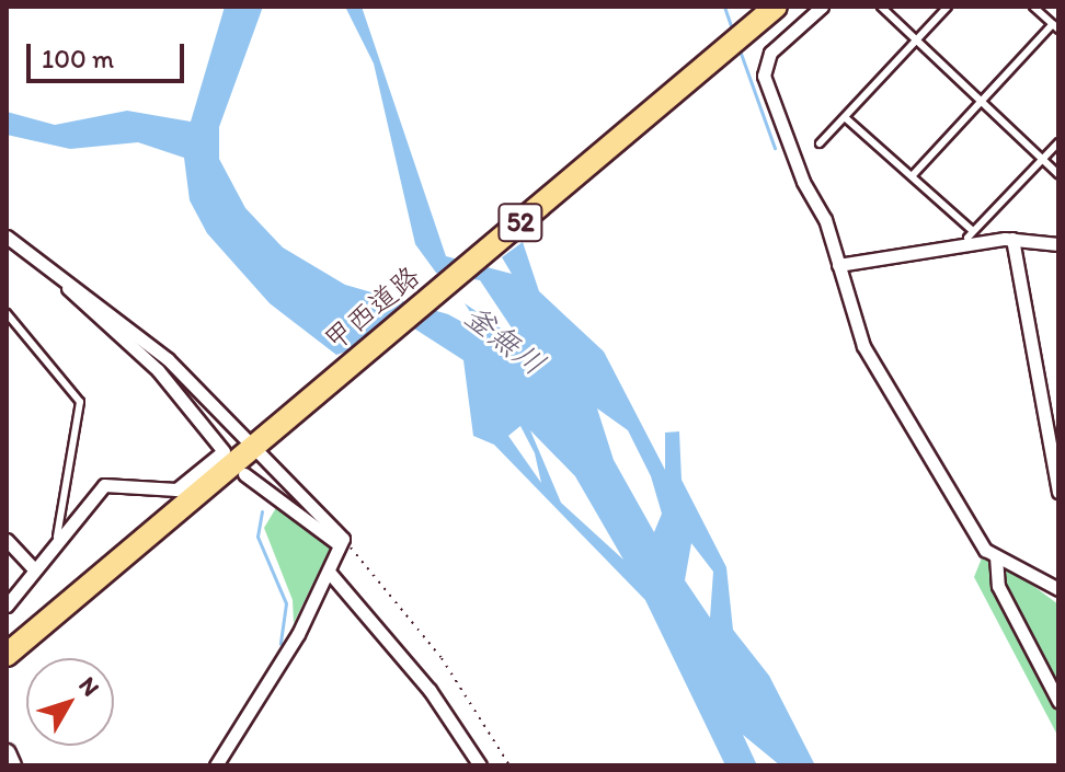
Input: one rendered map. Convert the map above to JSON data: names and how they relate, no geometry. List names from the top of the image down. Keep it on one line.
{"streets":{"highway":["52","甲西道路"]},"water":["釜無川"],"scale_bar":"100 m","north":"top right"}
